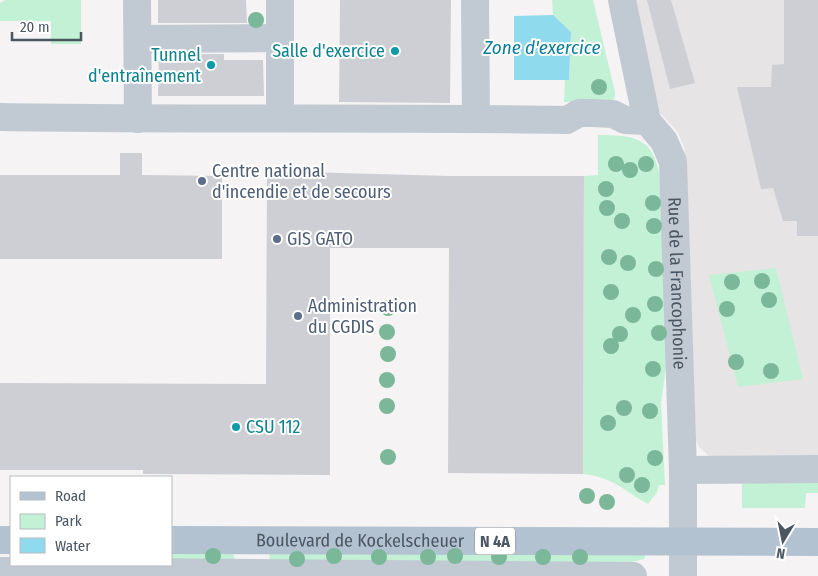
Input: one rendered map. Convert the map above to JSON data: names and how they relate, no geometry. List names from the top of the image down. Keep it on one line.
{"streets":{"main road":["Boulevard de Kockelscheuer","N 4A"],"street":["Rue de la Francophonie"]},"crossings":[["Rue de la Francophonie","Boulevard de Kockelscheuer"]],"water":["Zone d'exercice"],"places":["Salle d'exercice","Tunnel d'entraînement","Centre national d'incendie et de secours","GIS GATO","Administration du CGDIS","CSU 112"],"legend":["Road","Park","Water"],"scale_bar":"20 m","north":"bottom"}
